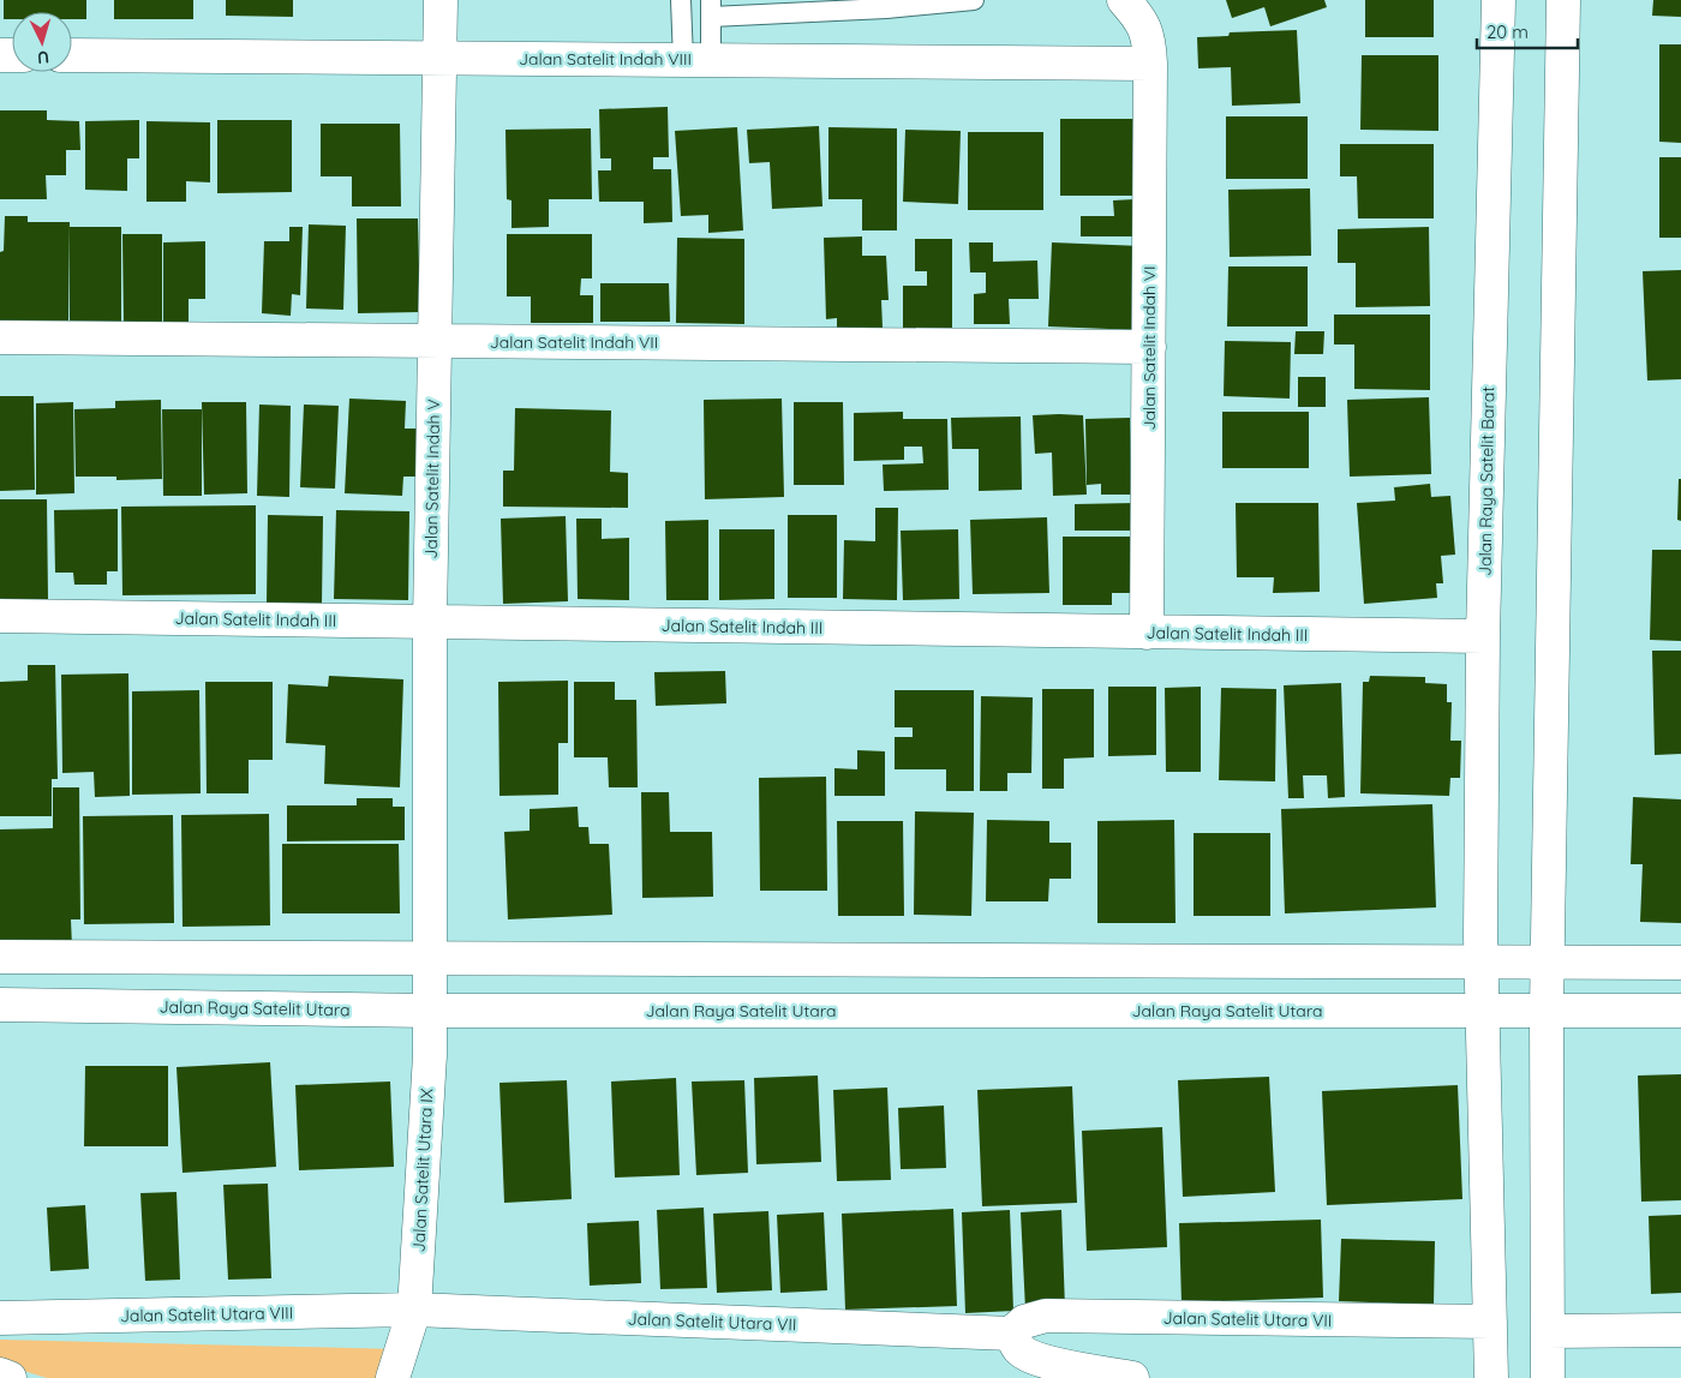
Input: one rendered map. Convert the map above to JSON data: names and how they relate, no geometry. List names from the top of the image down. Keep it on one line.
{"streets":{"street":["Jalan Satelit Indah VIII","Jalan Satelit Indah VII","Jalan Satelit Indah VI","Jalan Satelit Indah V","Jalan Raya Satelit Barat","Jalan Satelit Indah III","Jalan Raya Satelit Utara","Jalan Satelit Utara IX","Jalan Satelit Utara VIII","Jalan Satelit Utara VII"]},"crossings":[["Jalan Satelit Indah VIII","Jalan Satelit Indah VI"],["Jalan Satelit Indah VIII","Jalan Satelit Indah V"],["Jalan Satelit Indah VII","Jalan Satelit Indah VI"],["Jalan Satelit Indah VII","Jalan Satelit Indah V"],["Jalan Satelit Indah VI","Jalan Satelit Indah III"],["Jalan Satelit Indah V","Jalan Satelit Indah III"],["Jalan Satelit Indah V","Jalan Satelit Utara IX"],["Jalan Raya Satelit Barat","Jalan Satelit Indah III"],["Jalan Raya Satelit Utara","Jalan Satelit Utara IX"],["Jalan Satelit Utara IX","Jalan Satelit Utara VIII"],["Jalan Satelit Utara IX","Jalan Satelit Utara VII"],["Jalan Satelit Utara VIII","Jalan Satelit Utara VII"]],"scale_bar":"20 m","north":"bottom"}
